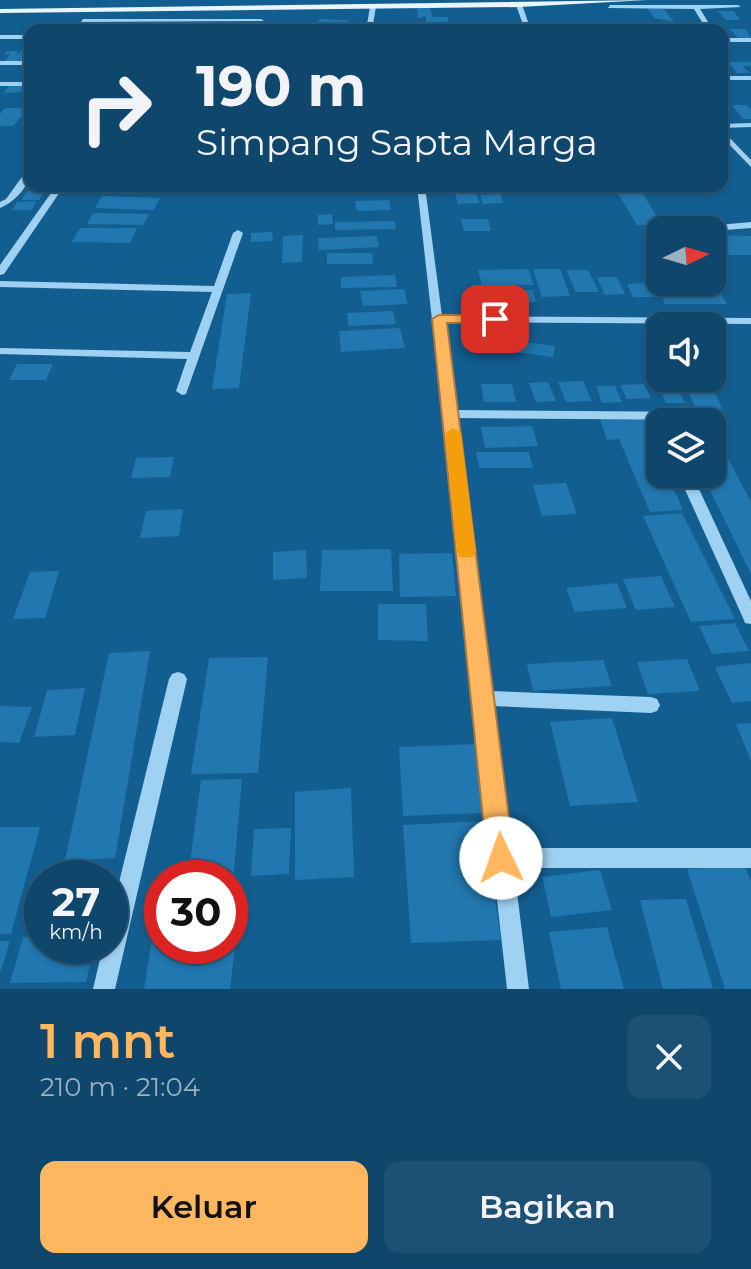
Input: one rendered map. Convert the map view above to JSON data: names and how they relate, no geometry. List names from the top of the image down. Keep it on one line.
{"north":"right","page":{"turn":["190 m","Simpang Sapta Marga"],"speed":"27 km/h","limit":"30","heading":["1 mnt","210 m · 21:04"],"buttons":["Keluar","Bagikan"]}}
